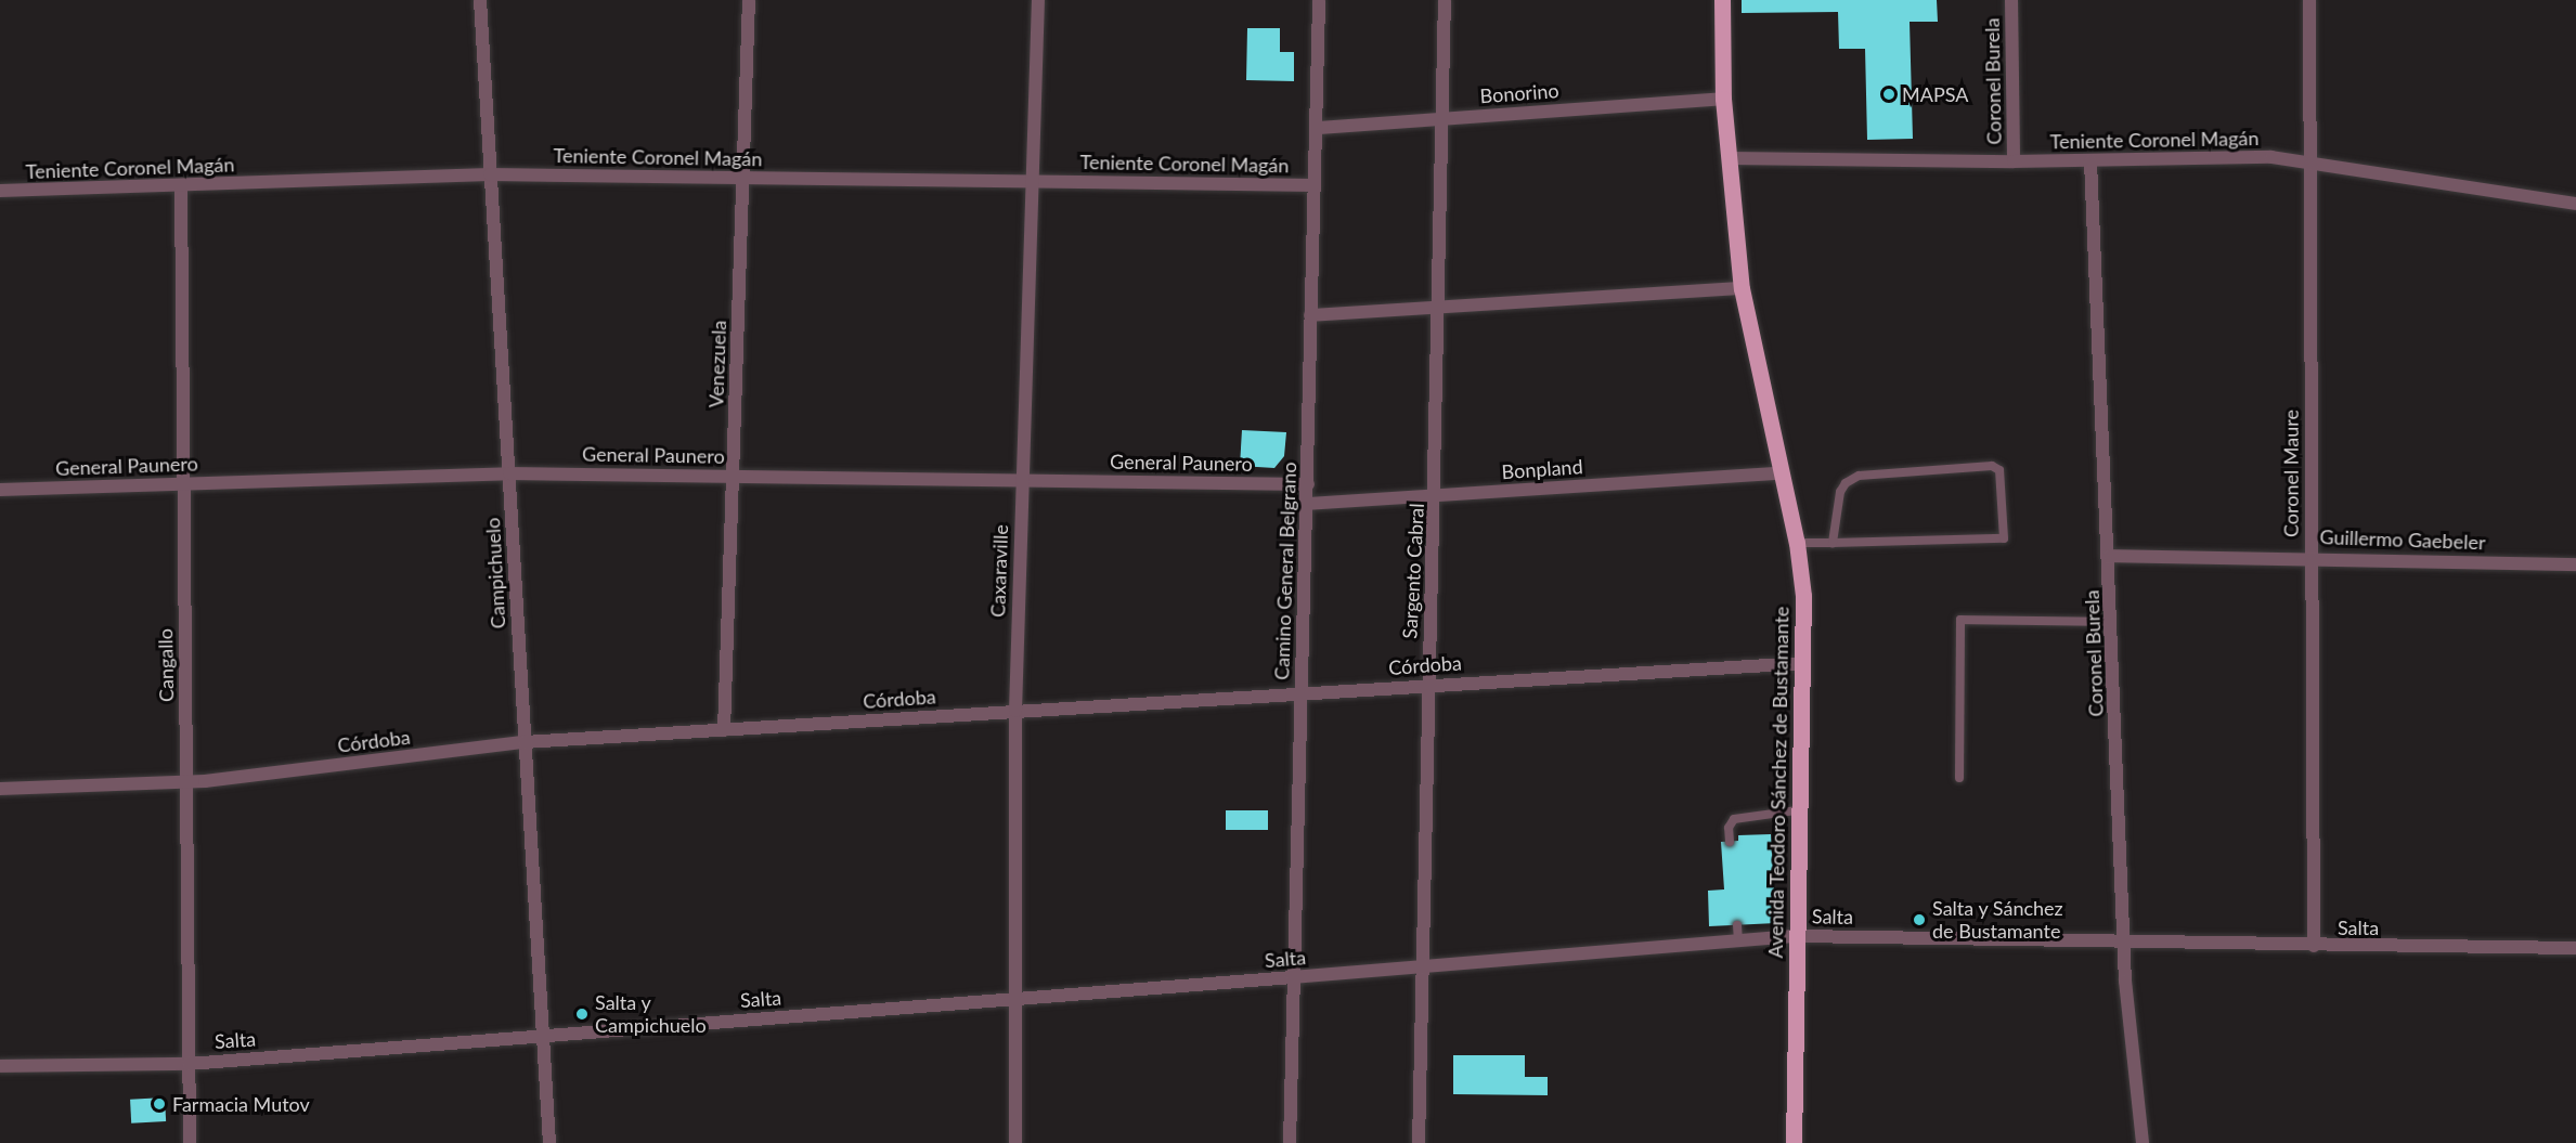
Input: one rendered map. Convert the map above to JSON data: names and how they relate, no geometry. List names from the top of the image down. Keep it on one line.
{"streets":{"main road":["Avenida Teodoro Sánchez de Bustamante"],"street":["Coronel Burela","Bonorino","Teniente Coronel Magán","Venezuela","General Paunero","Bonpland","Coronel Maure","Guillermo Gaebeler","Caxaraville","Camino General Belgrano","Sargento Cabral","Campichuelo","Cangallo","Córdoba","Salta"]},"crossings":[["Coronel Burela","Teniente Coronel Magán"],["Coronel Burela","Guillermo Gaebeler"],["Coronel Burela","Salta"],["Bonorino","Camino General Belgrano"],["Bonorino","Sargento Cabral"],["Bonorino","Avenida Teodoro Sánchez de Bustamante"],["Teniente Coronel Magán","Venezuela"],["Teniente Coronel Magán","Coronel Maure"],["Teniente Coronel Magán","Caxaraville"],["Teniente Coronel Magán","Camino General Belgrano"],["Teniente Coronel Magán","Campichuelo"],["Teniente Coronel Magán","Cangallo"],["Teniente Coronel Magán","Avenida Teodoro Sánchez de Bustamante"],["Venezuela","General Paunero"],["Venezuela","Córdoba"],["General Paunero","Caxaraville"],["General Paunero","Camino General Belgrano"],["General Paunero","Campichuelo"],["General Paunero","Cangallo"],["Bonpland","Camino General Belgrano"],["Bonpland","Sargento Cabral"],["Bonpland","Avenida Teodoro Sánchez de Bustamante"],["Coronel Maure","Guillermo Gaebeler"],["Coronel Maure","Salta"],["Caxaraville","Córdoba"],["Caxaraville","Salta"],["Camino General Belgrano","Córdoba"],["Camino General Belgrano","Salta"],["Sargento Cabral","Córdoba"],["Sargento Cabral","Salta"],["Campichuelo","Córdoba"],["Campichuelo","Salta"],["Cangallo","Córdoba"],["Cangallo","Salta"],["Córdoba","Avenida Teodoro Sánchez de Bustamante"],["Avenida Teodoro Sánchez de Bustamante","Salta"]],"places":["MAPSA","Salta y Sánchez de Bustamante","Salta y Campichuelo","Farmacia Mutov"]}
